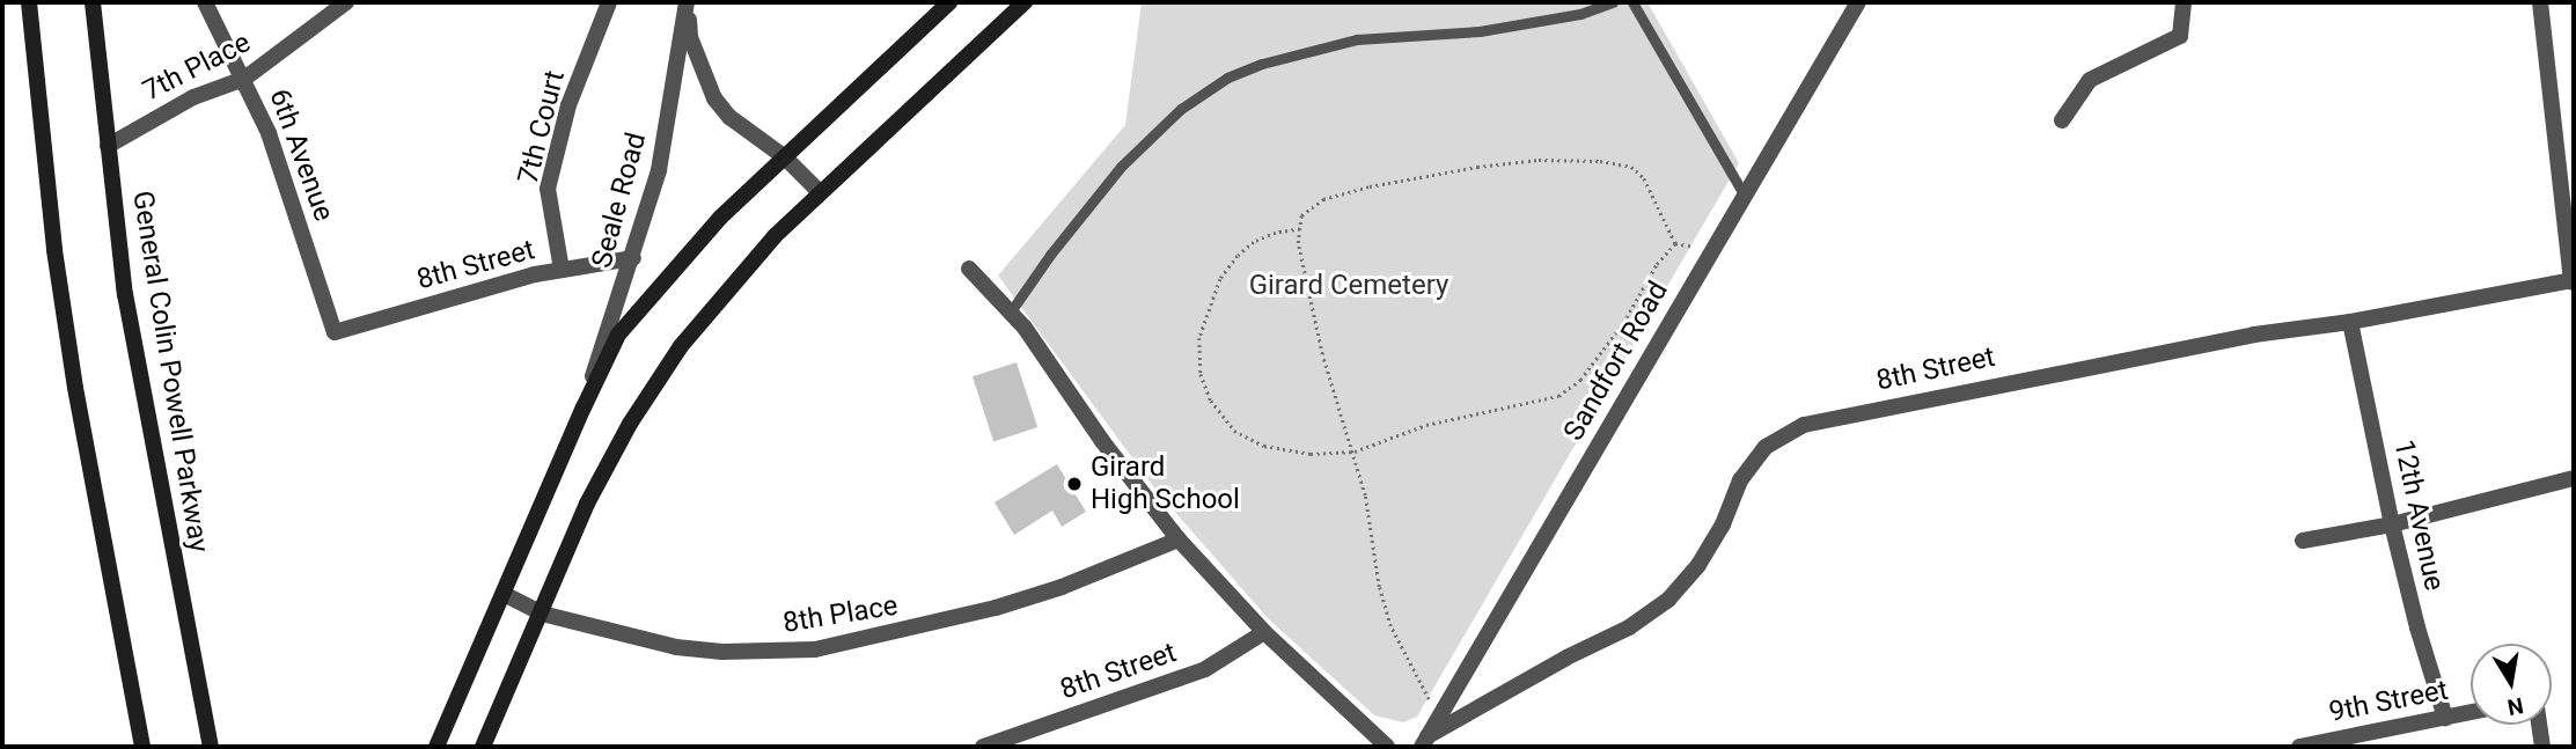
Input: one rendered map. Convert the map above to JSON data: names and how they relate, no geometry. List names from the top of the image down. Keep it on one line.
{"streets":{"main road":["General Colin Powell Parkway"],"street":["7th Place","7th Court","6th Avenue","Seale Road","8th Street","Sandfort Road","12th Avenue","8th Place","9th Street"]},"crossings":[["7th Place","6th Avenue"],["7th Place","General Colin Powell Parkway"],["7th Court","8th Street"],["6th Avenue","8th Street"],["Seale Road","8th Street"],["8th Street","Sandfort Road"],["8th Street","12th Avenue"],["12th Avenue","9th Street"]],"parks":["Girard Cemetery"],"places":["Girard High School"],"north":"bottom"}
